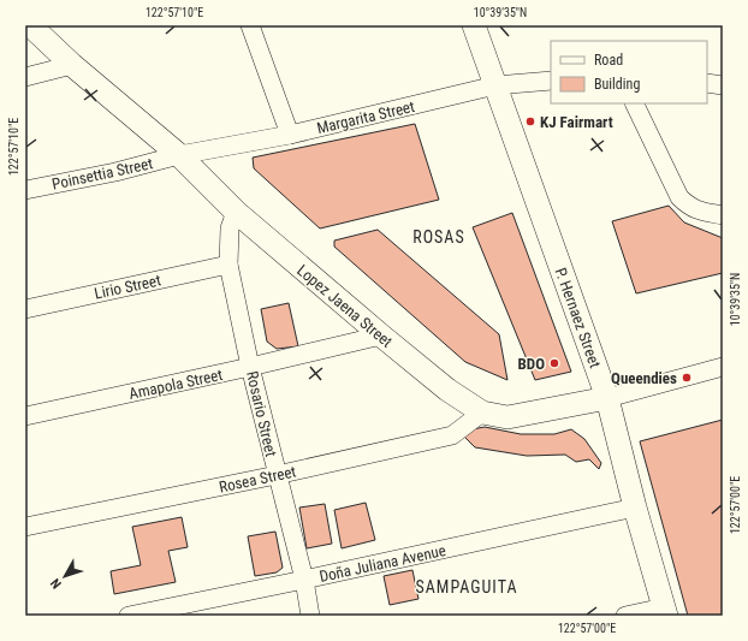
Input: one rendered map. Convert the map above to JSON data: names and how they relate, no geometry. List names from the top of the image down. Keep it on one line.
{"streets":{"main road":["Lopez Jaena Street","P. Hernaez Street"],"street":["Margarita Street","Poinsettia Street","Lirio Street","Amapola Street","Rosario Street","Rosea Street","Doña Juliana Avenue"]},"crossings":[["Margarita Street","Poinsettia Street"],["Margarita Street","Lopez Jaena Street"],["Margarita Street","P. Hernaez Street"],["Poinsettia Street","Lopez Jaena Street"],["Lirio Street","Rosario Street"],["Lopez Jaena Street","P. Hernaez Street"],["Lopez Jaena Street","Amapola Street"],["Lopez Jaena Street","Rosario Street"],["Lopez Jaena Street","Rosea Street"],["P. Hernaez Street","Doña Juliana Avenue"],["Amapola Street","Rosario Street"],["Rosario Street","Rosea Street"],["Rosario Street","Doña Juliana Avenue"]],"districts":["ROSAS","SAMPAGUITA"],"places":["KJ Fairmart","BDO","Queendies"],"legend":["Road","Building"],"north":"bottom left","coordinates":["122°57'10\"E","10°39'35\"N","122°57'00\"E"]}
